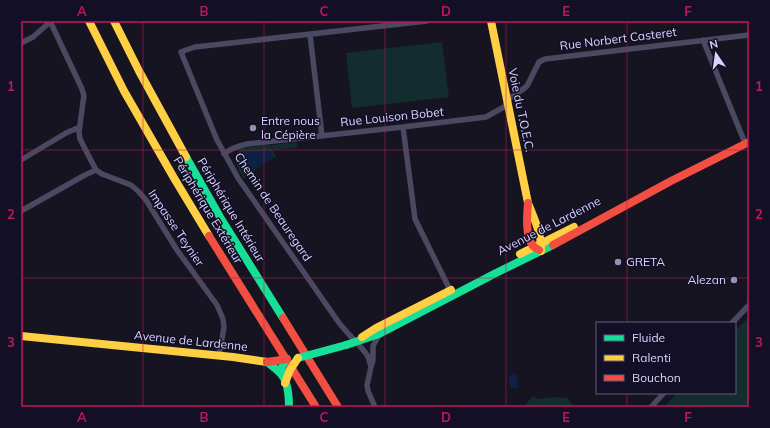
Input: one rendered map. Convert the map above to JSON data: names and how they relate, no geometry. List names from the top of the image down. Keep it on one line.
{"streets":{"main road":["Voie du T.O.E.C.","Périphérique Extérieur","Périphérique Intérieur","Avenue de Lardenne"],"street":["Rue Norbert Casteret","Rue Louison Bobet","Chemin de Beauregard","Impasse Teynier"]},"crossings":[["Rue Norbert Casteret","Rue Louison Bobet"],["Voie du T.O.E.C.","Rue Louison Bobet"],["Voie du T.O.E.C.","Avenue de Lardenne"],["Rue Louison Bobet","Chemin de Beauregard"],["Chemin de Beauregard","Avenue de Lardenne"],["Avenue de Lardenne","Impasse Teynier"]],"places":["Entre nous la Cépière","GRETA","Alezan"],"legend":["Fluide","Ralenti","Bouchon"],"north":"top","grid":{"columns":["A","B","C","D","E","F"],"rows":["1","2","3"]}}
